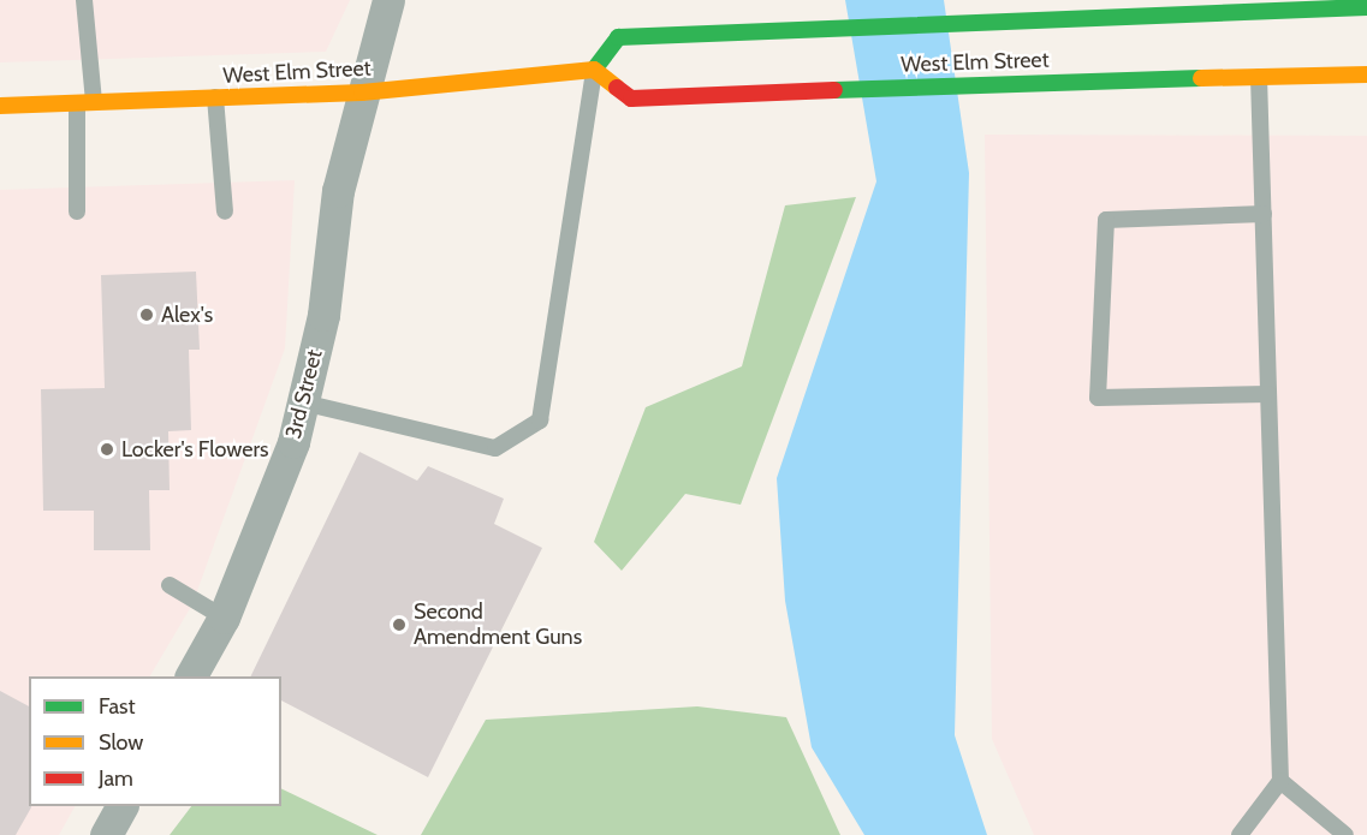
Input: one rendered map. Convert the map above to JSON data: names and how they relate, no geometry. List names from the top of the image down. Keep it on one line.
{"streets":{"main road":["West Elm Street"],"street":["3rd Street"]},"crossings":[["West Elm Street","3rd Street"]],"places":["Alex's","Locker's Flowers","Second Amendment Guns"],"legend":["Fast","Slow","Jam"]}
